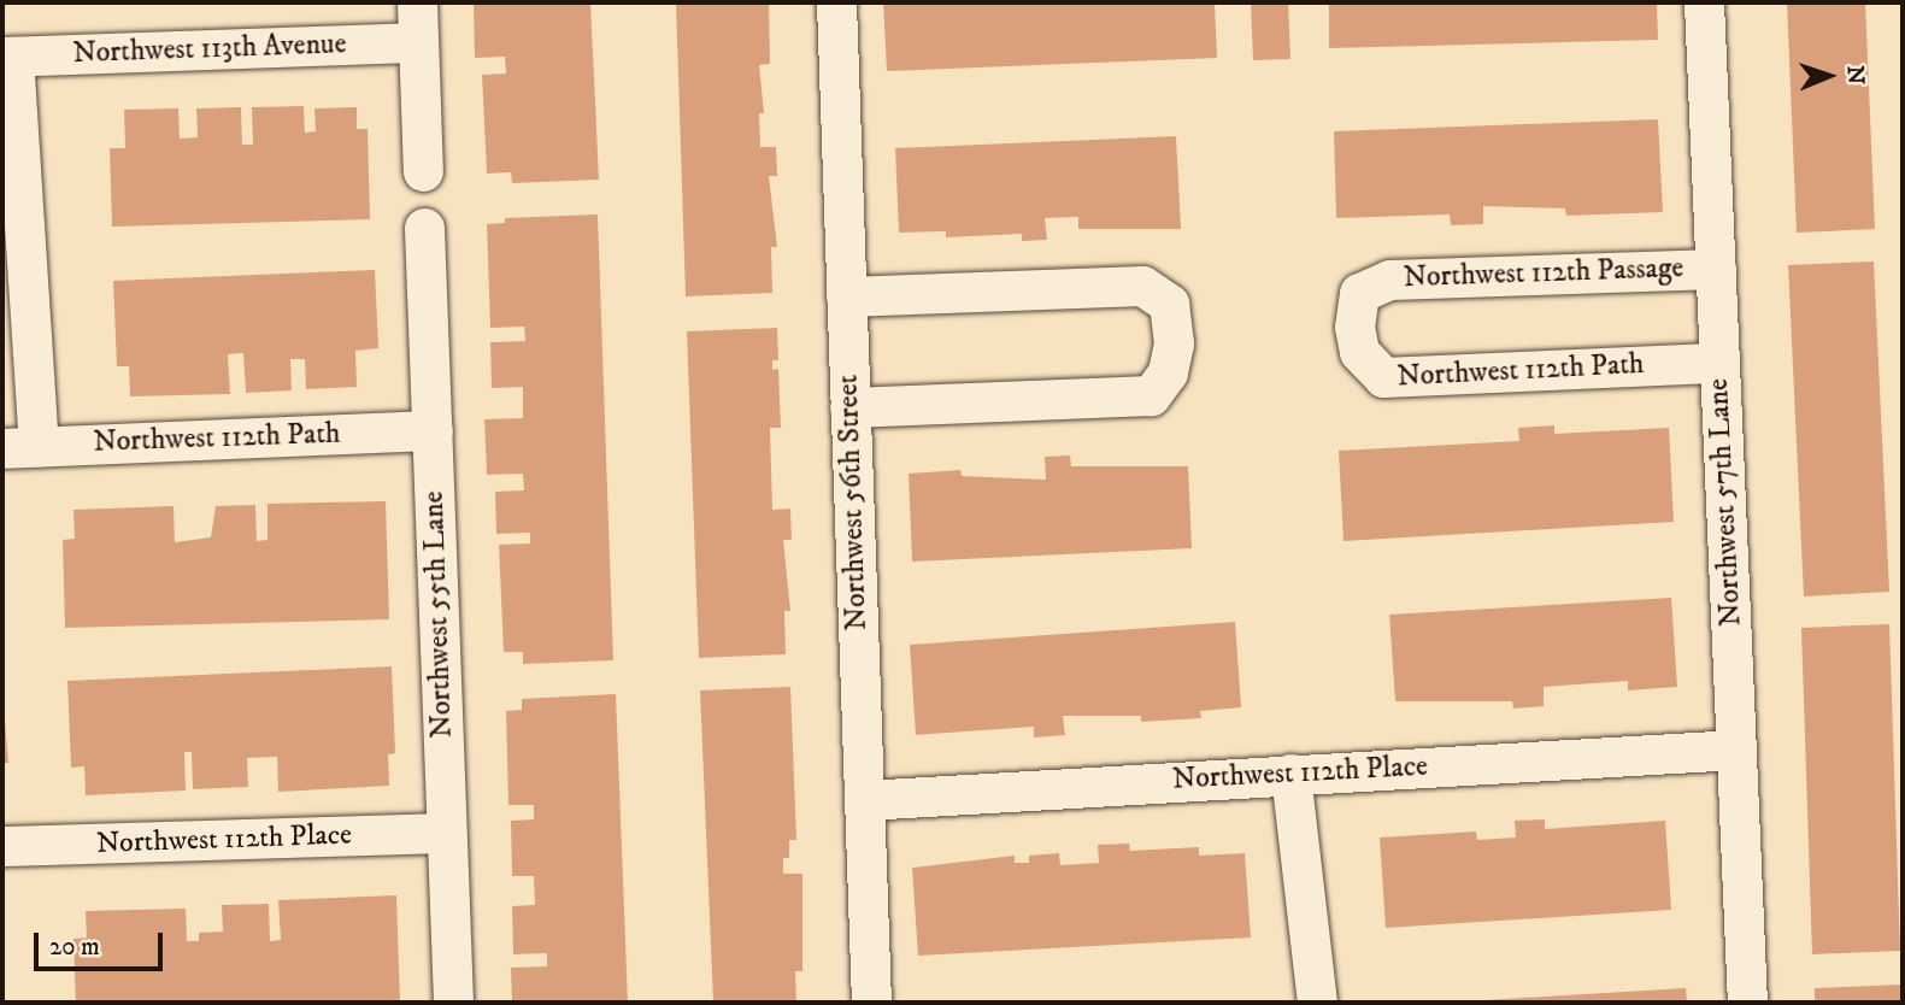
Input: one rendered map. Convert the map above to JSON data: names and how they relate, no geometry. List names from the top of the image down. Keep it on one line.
{"streets":{"street":["Northwest 113th Avenue","Northwest 112th Passage","Northwest 112th Path","Northwest 56th Street","Northwest 57th Lane","Northwest 55th Lane","Northwest 112th Place"]},"crossings":[["Northwest 112th Passage","Northwest 112th Path"],["Northwest 112th Passage","Northwest 57th Lane"],["Northwest 112th Path","Northwest 57th Lane"],["Northwest 112th Path","Northwest 55th Lane"],["Northwest 56th Street","Northwest 112th Place"],["Northwest 57th Lane","Northwest 112th Place"],["Northwest 55th Lane","Northwest 112th Place"]],"scale_bar":"20 m","north":"right"}
